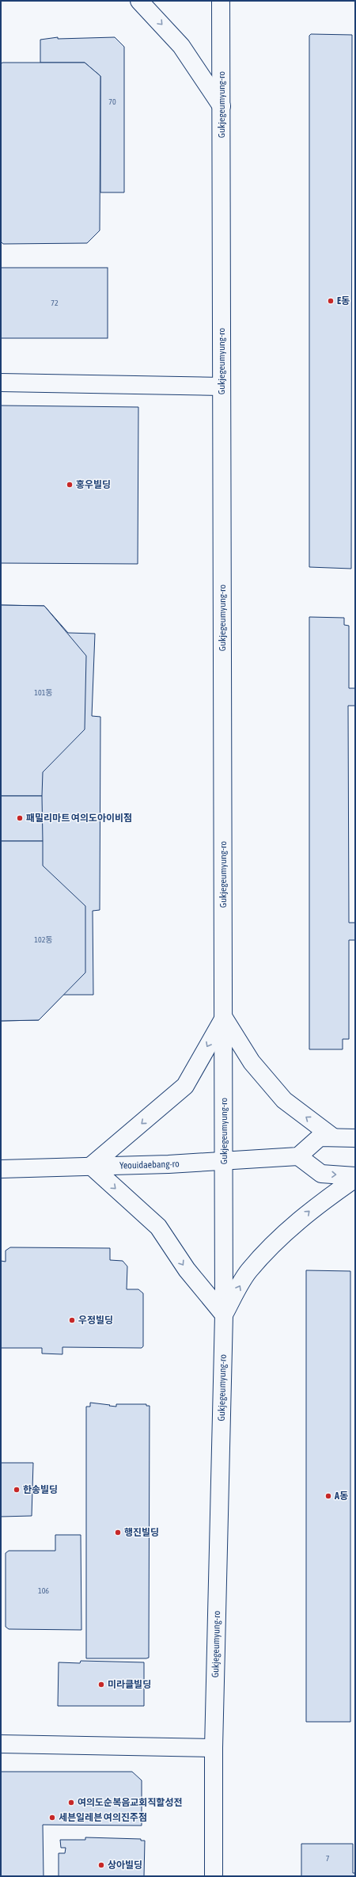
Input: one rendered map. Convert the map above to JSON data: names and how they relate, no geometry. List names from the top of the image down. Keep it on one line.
{"streets":{"street":["Gukjegeumyung-ro","Yeouidaebang-ro"]},"crossings":[["Gukjegeumyung-ro","Yeouidaebang-ro"]],"places":["E동","홍우빌딩","패밀리마트 여의도아이비점","우정빌딩","한송빌딩","A동","행진빌딩","미라클빌딩","여의도순복음교회직할성전","세븐일레븐 여의진주점","상아빌딩"],"house_numbers":["70","72","101동","102동","106","7"]}
